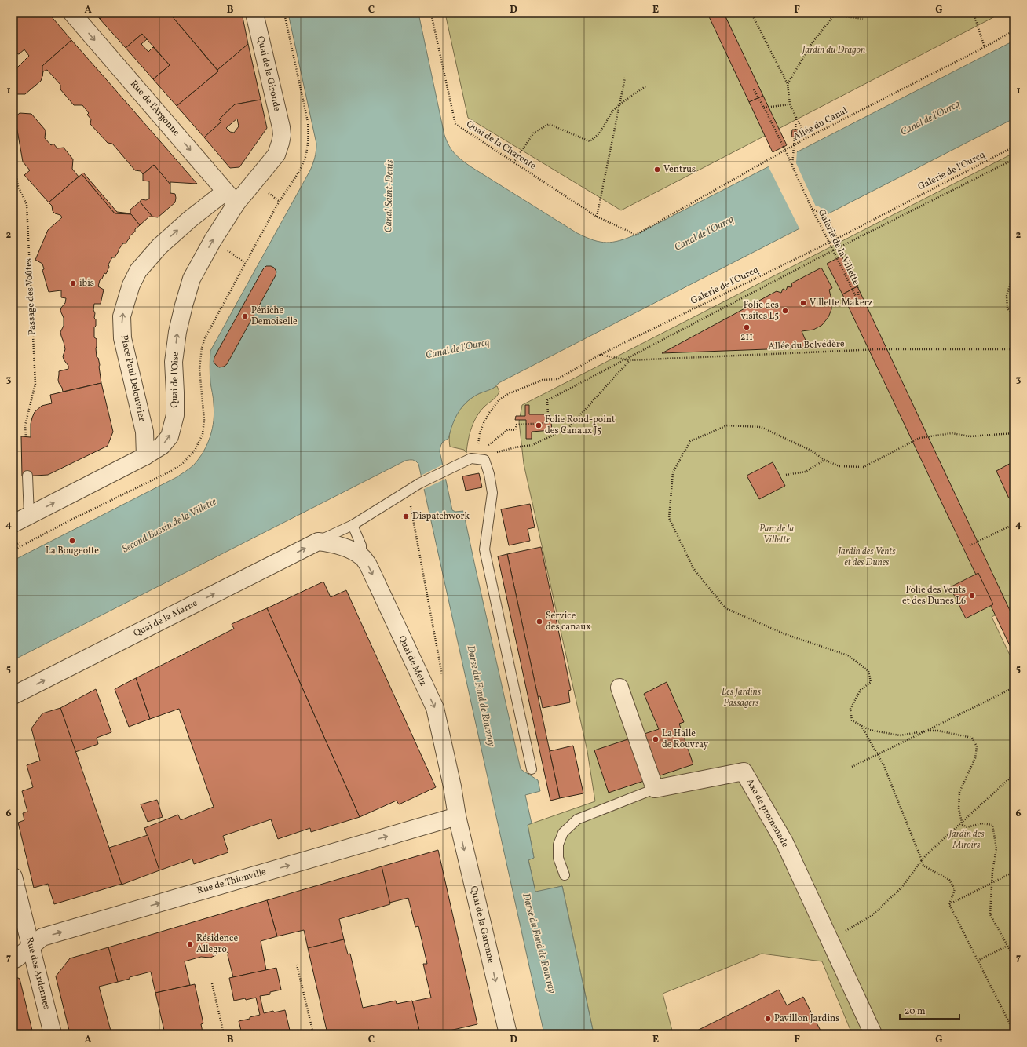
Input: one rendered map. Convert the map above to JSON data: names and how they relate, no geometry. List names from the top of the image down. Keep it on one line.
{"streets":{"street":["Quai de la Gironde","Rue de l'Argonne","Place Paul Delouvrier","Quai de l'Oise","Quai de la Marne","Quai de Metz","Axe de promenade","Rue de Thionville","Quai de la Garonne","Rue des Ardennes"],"path":["Allée du Canal","Quai de la Charente","Galerie de l'Ourcq","Galerie de la Villette","Passage des Voûtes","Allée du Belvédère"]},"crossings":[["Quai de la Gironde","Quai de l'Oise"],["Rue de l'Argonne","Place Paul Delouvrier"],["Rue de l'Argonne","Quai de l'Oise"],["Allée du Canal","Quai de la Charente"],["Galerie de l'Ourcq","Galerie de la Villette"],["Galerie de l'Ourcq","Allée du Belvédère"],["Place Paul Delouvrier","Quai de l'Oise"],["Quai de Metz","Rue de Thionville"],["Quai de Metz","Quai de la Garonne"],["Rue de Thionville","Quai de la Garonne"],["Rue de Thionville","Rue des Ardennes"]],"one_way":["Rue de l'Argonne","Place Paul Delouvrier","Quai de l'Oise","Quai de la Marne","Quai de Metz","Rue de Thionville","Quai de la Garonne"],"water":["Canal de l'Ourcq","Canal Saint-Denis","Second Bassin de la Villette","Darse du Fond de Rouvray"],"parks":["Jardin du Dragon","Parc de la Villette","Jardin des Vents et des Dunes","Les Jardins Passagers","Jardin des Miroirs"],"places":["Ventrus","ibis","Villette Makerz","Folie des visites L5","Péniche Demoiselle","211","Folie Rond-point des Canaux J5","Dispatchwork","La Bougeotte","Folie des Vents et des Dunes L6","Service des canaux","La Halle de Rouvray","Résidence Allegro","Pavillon Jardins"],"scale_bar":"20 m","grid":{"columns":["A","B","C","D","E","F","G"],"rows":["1","2","3","4","5","6","7"]}}
